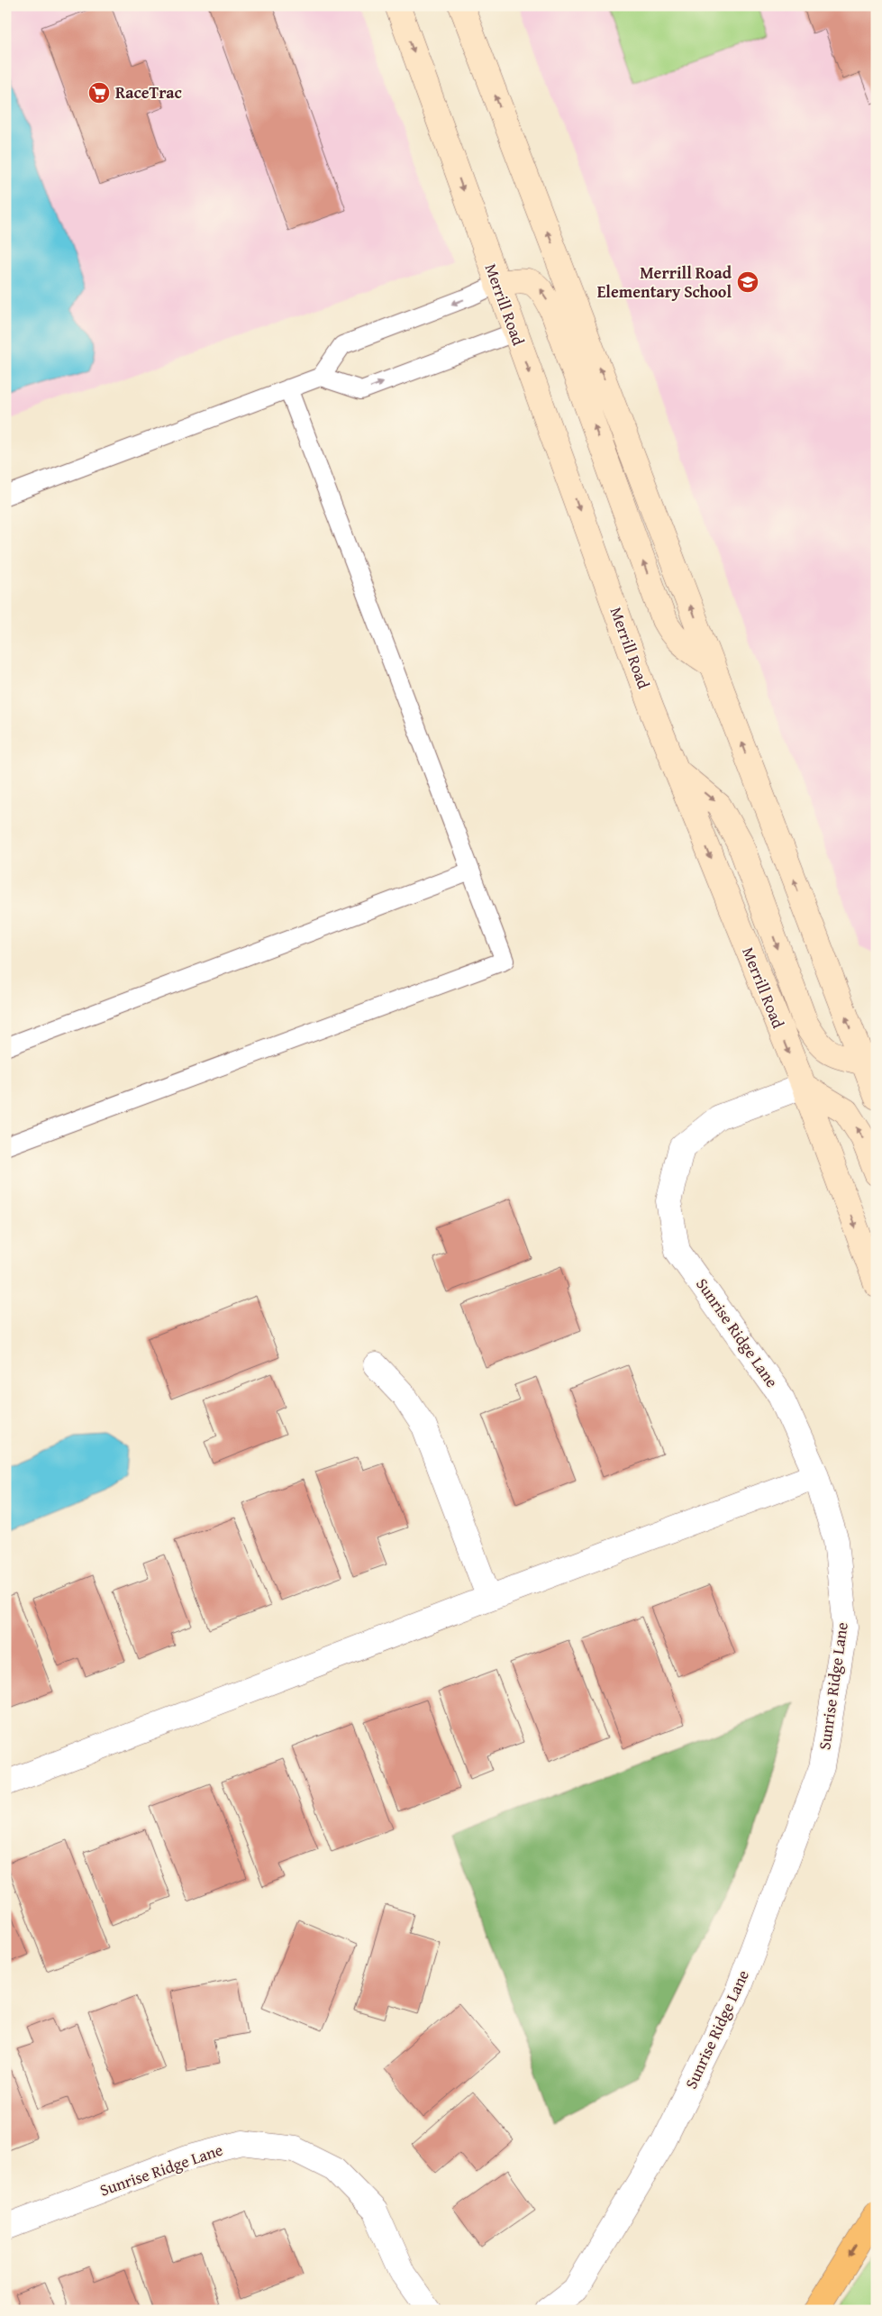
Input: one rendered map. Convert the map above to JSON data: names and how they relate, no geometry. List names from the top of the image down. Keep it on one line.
{"streets":{"main road":["Merrill Road"],"street":["Sunrise Ridge Lane"]},"crossings":[["Merrill Road","Sunrise Ridge Lane"]],"places":{"supermarket":["RaceTrac"],"school or university":["Merrill Road Elementary School"]}}
